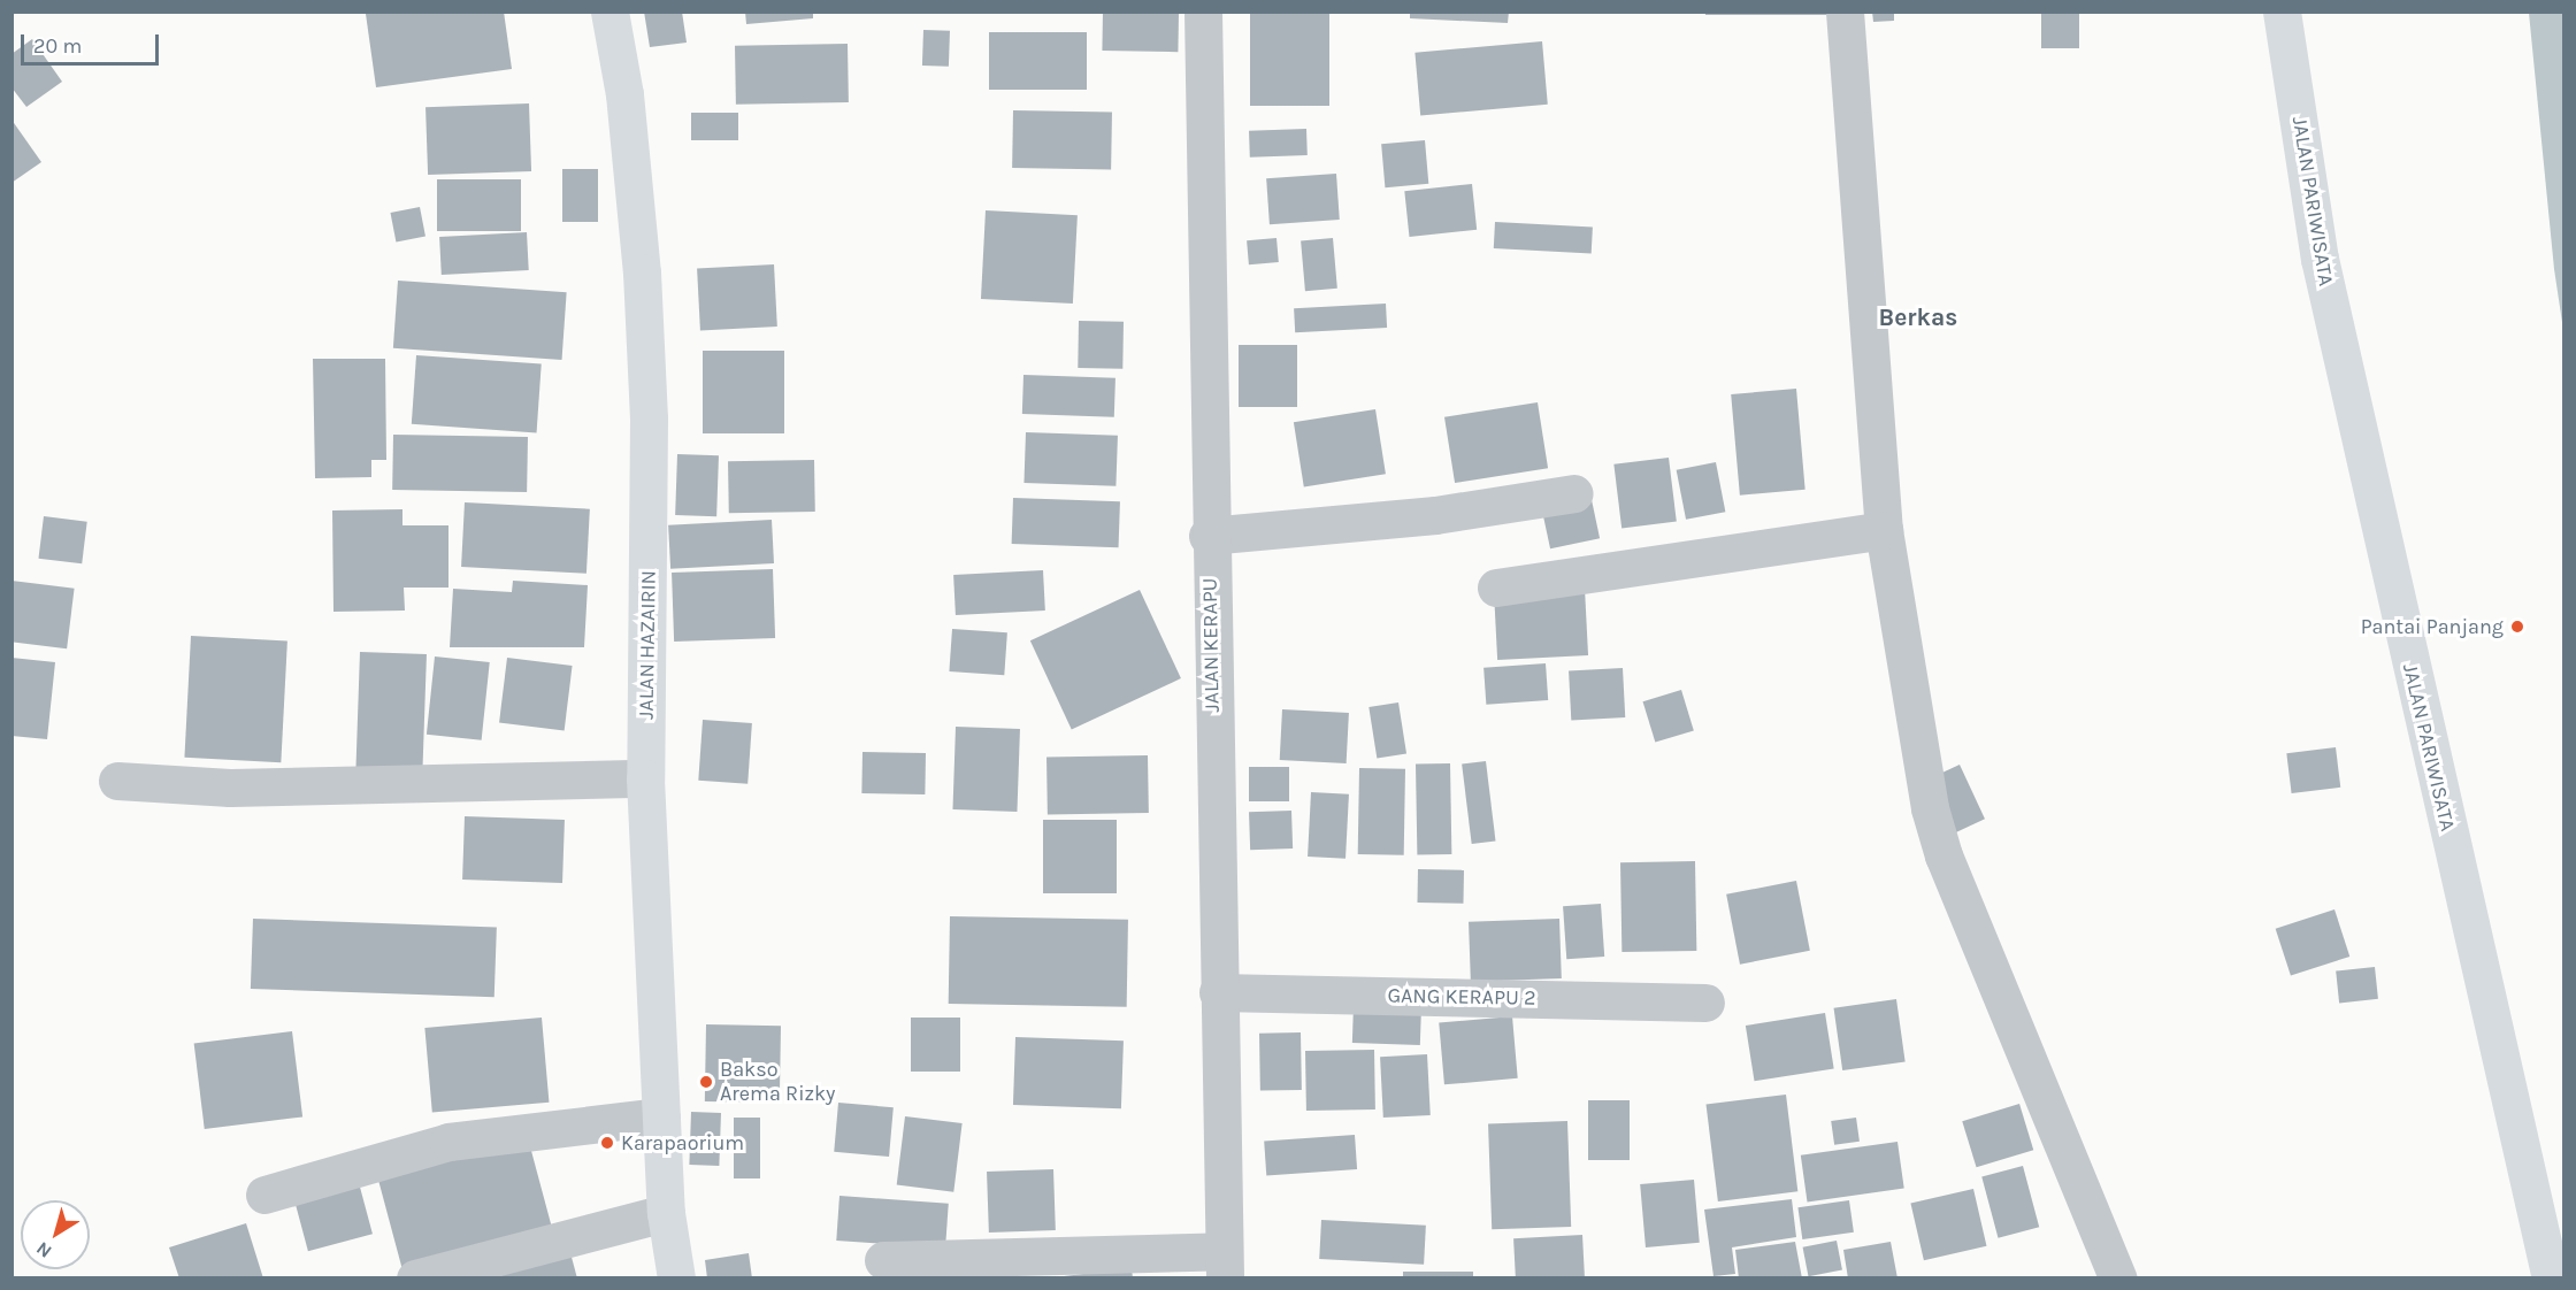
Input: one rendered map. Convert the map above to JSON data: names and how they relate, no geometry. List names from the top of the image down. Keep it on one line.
{"streets":{"main road":["JALAN PARIWISATA","JALAN HAZAIRIN"],"street":["JALAN KERAPU","GANG KERAPU 2"]},"crossings":[["JALAN KERAPU","GANG KERAPU 2"]],"districts":["Berkas"],"places":["Pantai Panjang","Bakso Arema Rizky","Karapaorium"],"scale_bar":"20 m","north":"bottom left"}
